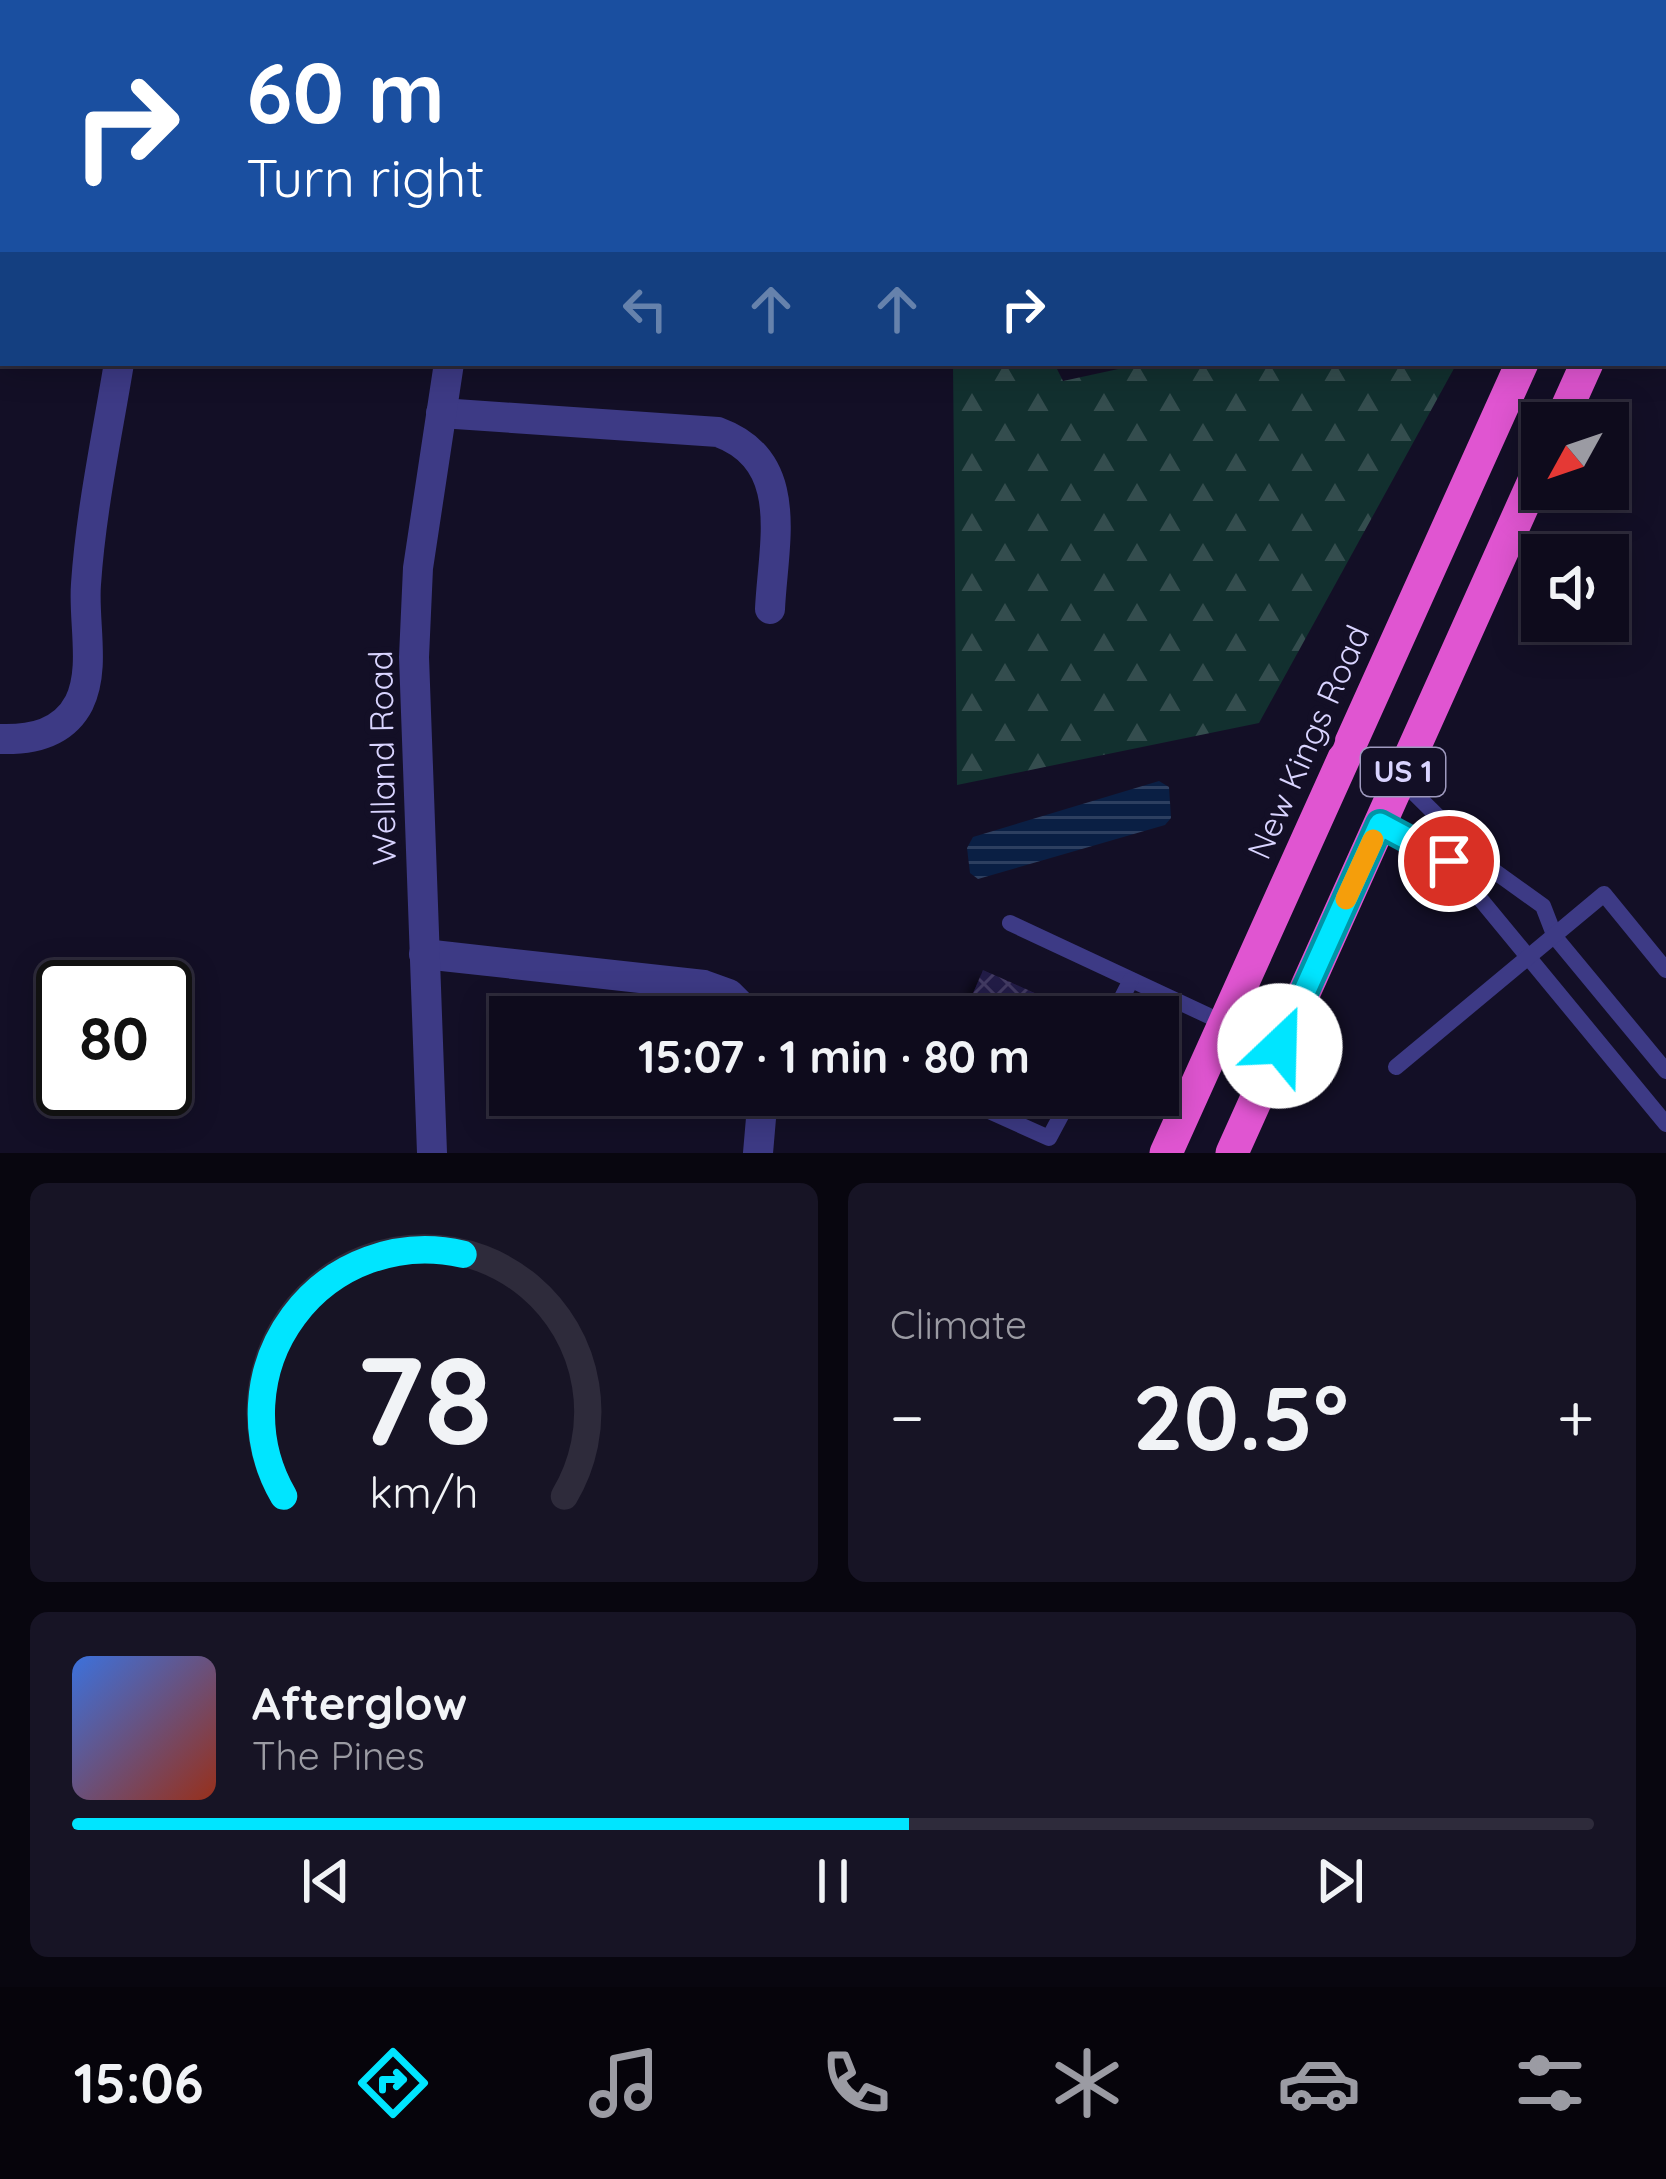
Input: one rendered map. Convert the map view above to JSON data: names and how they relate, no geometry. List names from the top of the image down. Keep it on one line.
{"streets":{"highway":["New Kings Road","US 1"],"street":["Welland Road"]},"north":"bottom left","page":{"turn":["60 m","Turn right"],"limit":"80","trip":"15:07 · 1 min · 80 m","tile":"Climate","heat":["−","20.5°","+"],"song":["Afterglow","The Pines"],"tabs":"15:06","gauge":["78","km/h"]}}
